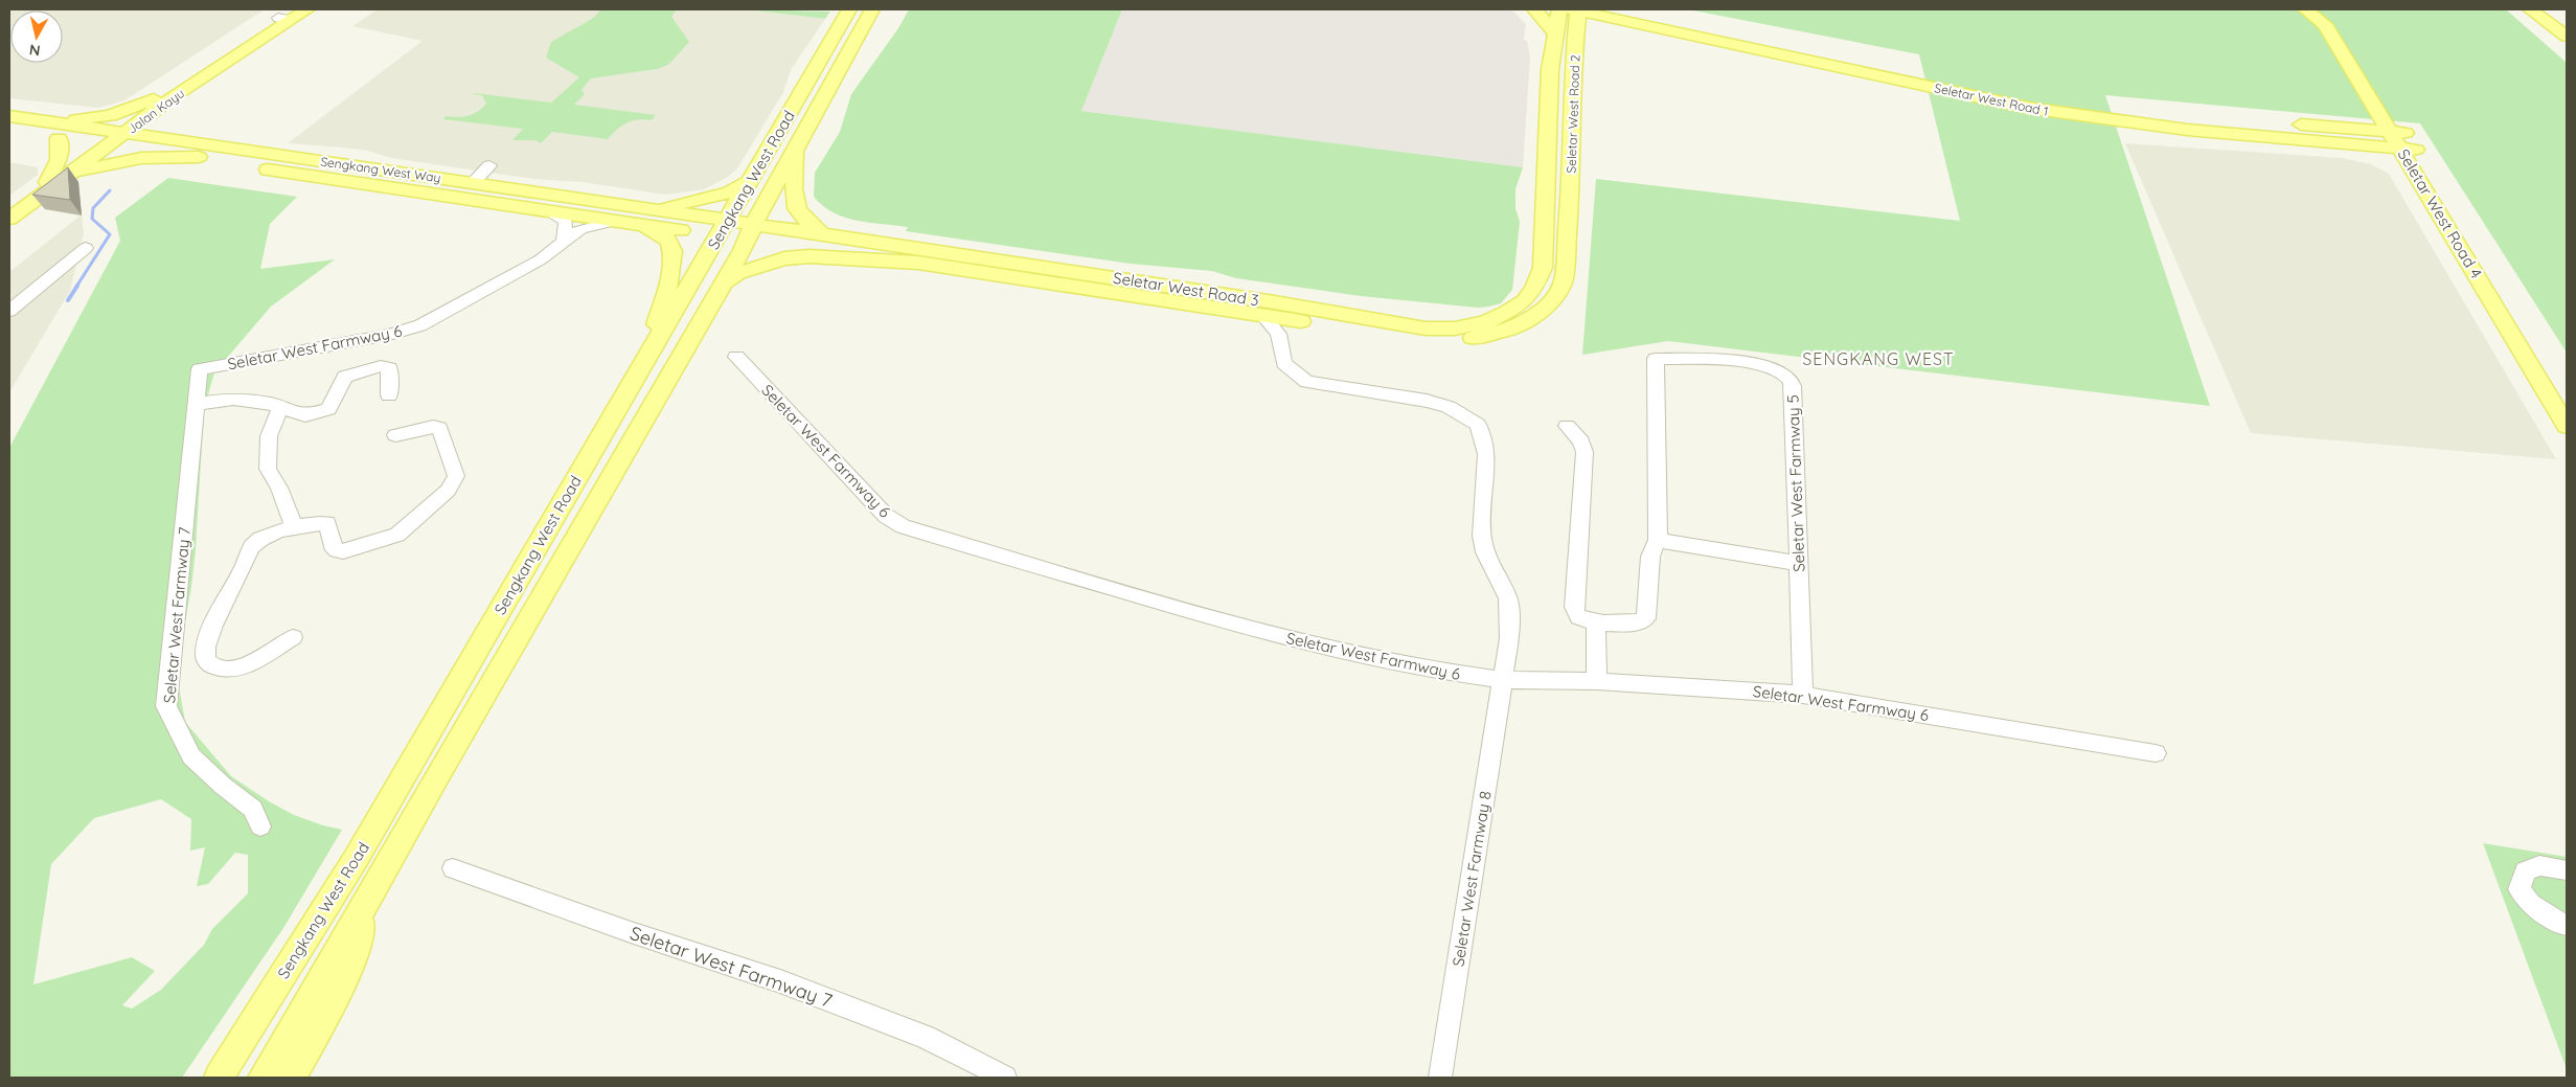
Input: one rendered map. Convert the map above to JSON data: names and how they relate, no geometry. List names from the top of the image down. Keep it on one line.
{"streets":{"main road":["Seletar West Road 1","Jalan Kayu","Seletar West Road 2","Sengkang West Way","Sengkang West Road","Seletar West Road 4","Seletar West Road 3"],"street":["Seletar West Farmway 6","Seletar West Farmway 5","Seletar West Farmway 7","Seletar West Farmway 8"]},"crossings":[["Seletar West Road 1","Seletar West Road 2"],["Seletar West Road 1","Seletar West Road 4"],["Jalan Kayu","Sengkang West Way"],["Seletar West Road 2","Seletar West Road 3"],["Sengkang West Way","Sengkang West Road"],["Sengkang West Way","Seletar West Road 3"],["Sengkang West Way","Seletar West Farmway 6"],["Sengkang West Road","Seletar West Road 3"],["Seletar West Road 3","Seletar West Farmway 8"],["Seletar West Farmway 6","Seletar West Farmway 5"],["Seletar West Farmway 6","Seletar West Farmway 7"],["Seletar West Farmway 6","Seletar West Farmway 8"]],"districts":["SENGKANG WEST"],"north":"bottom"}
